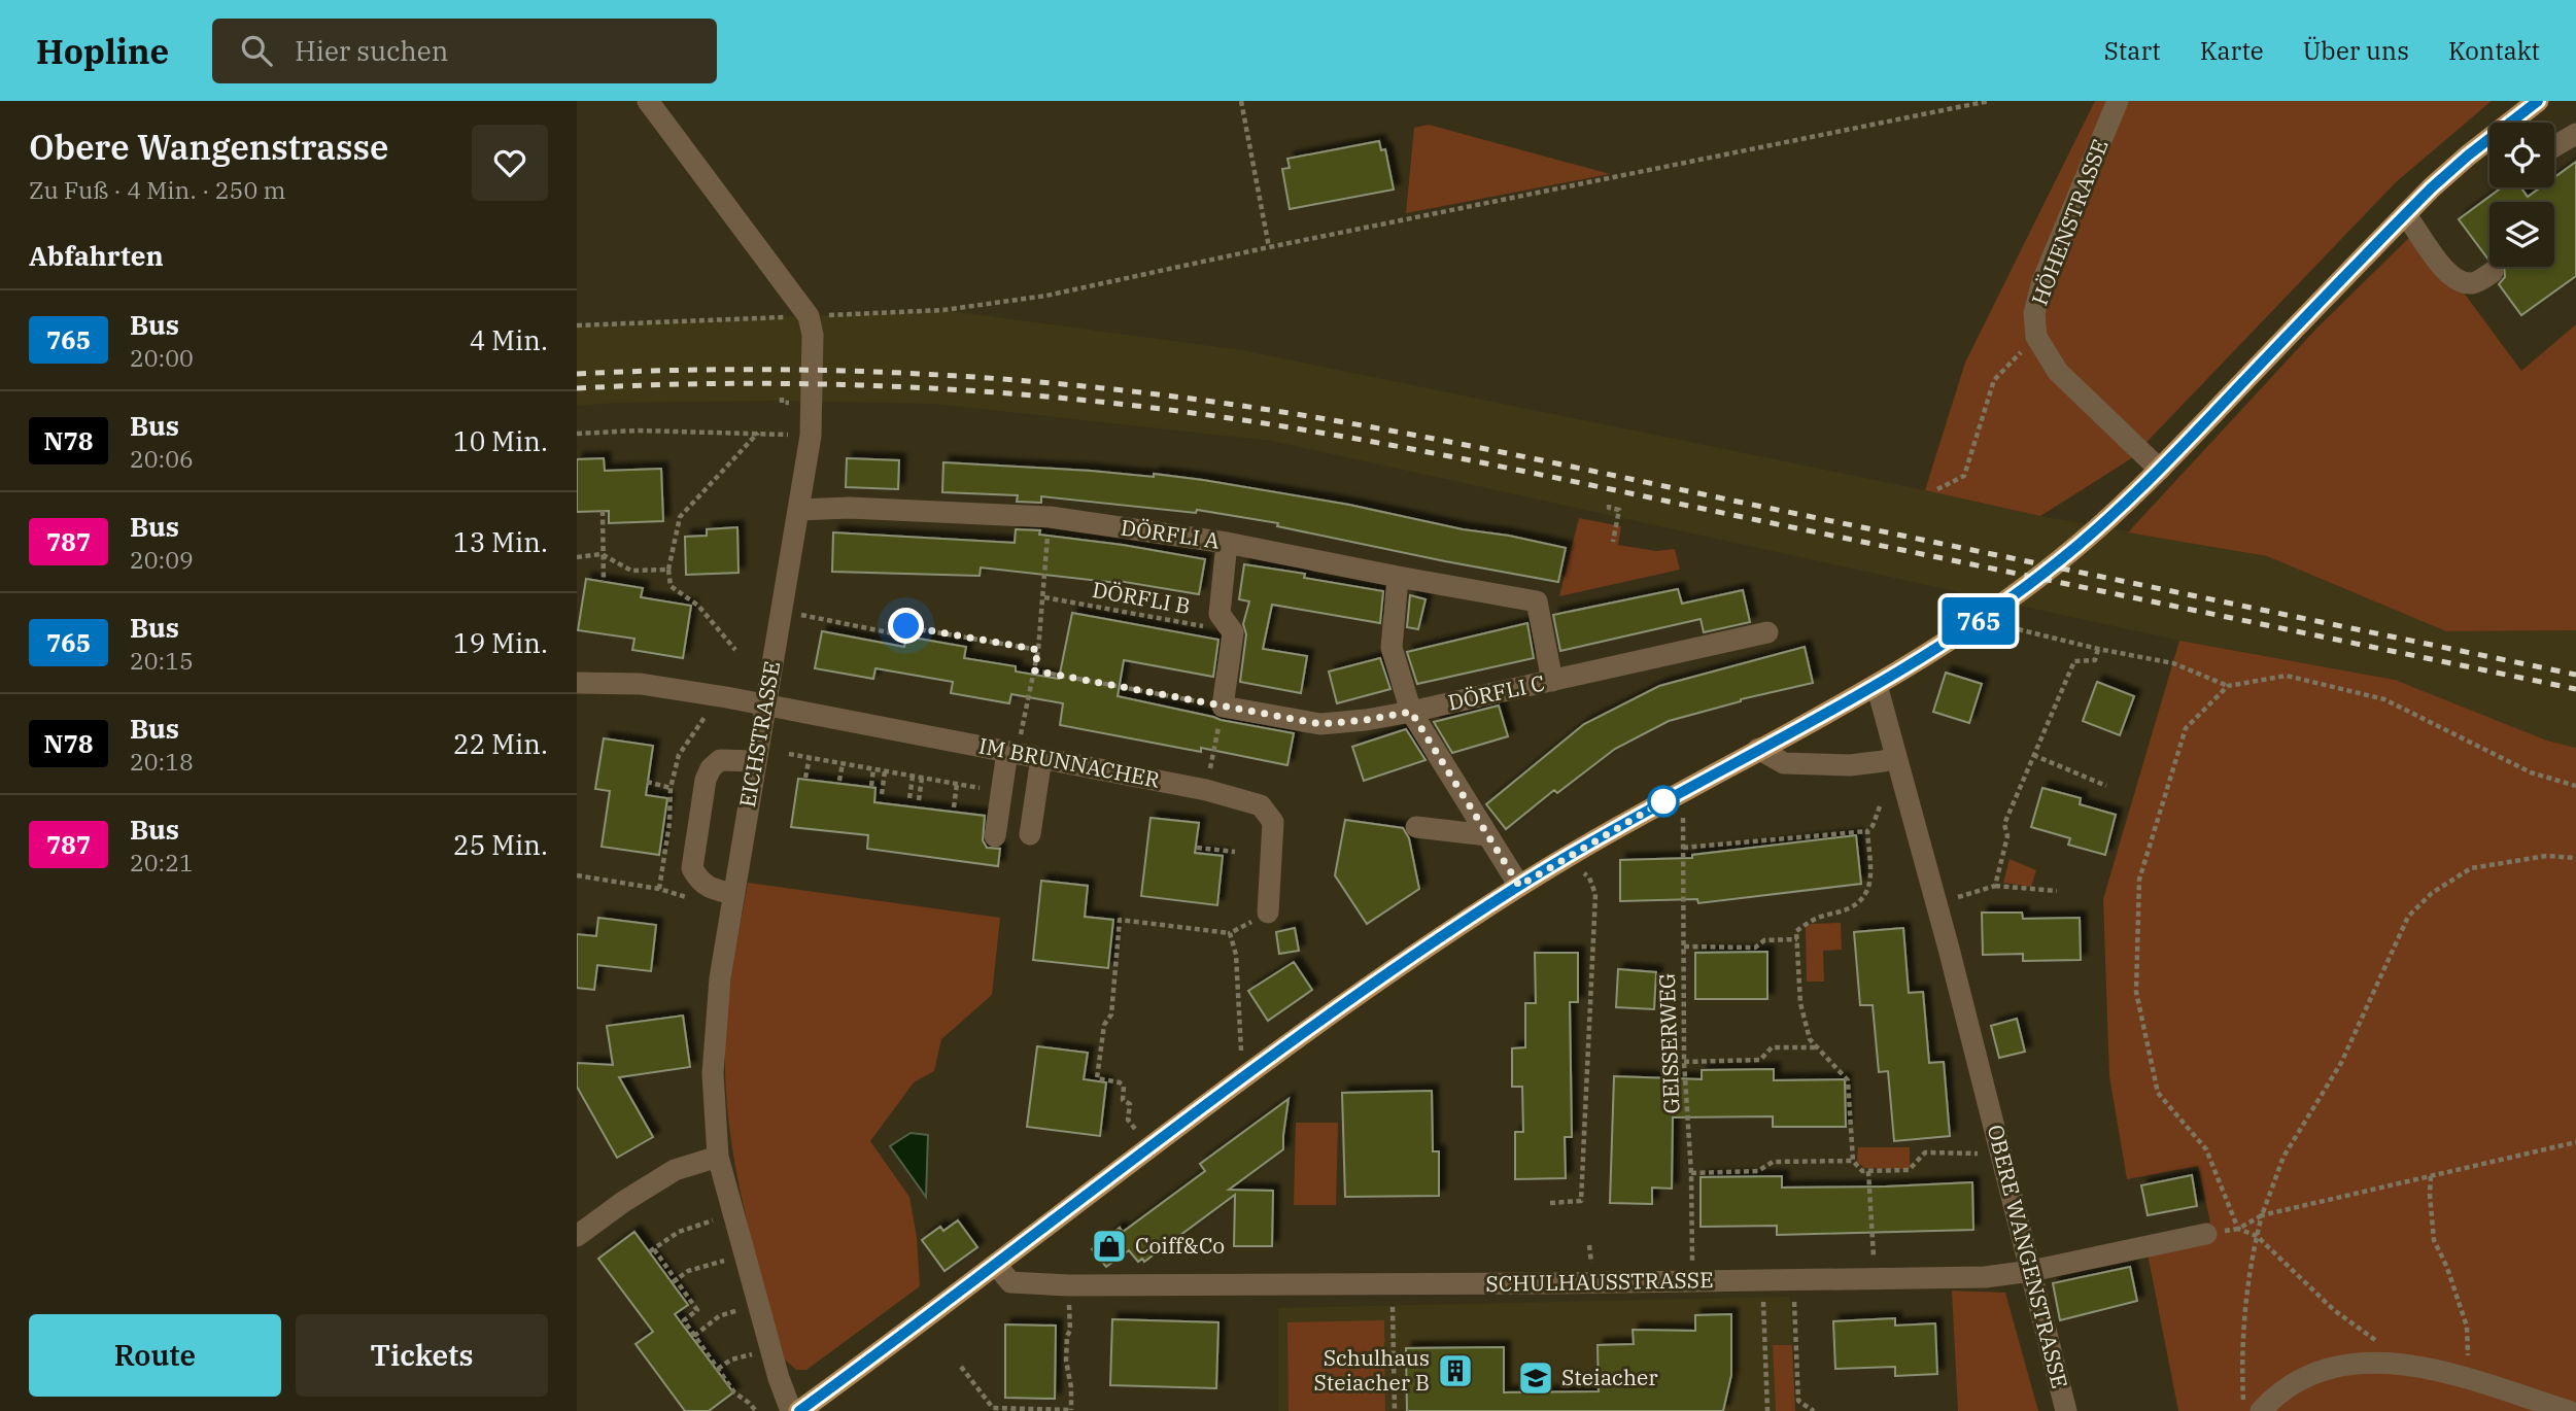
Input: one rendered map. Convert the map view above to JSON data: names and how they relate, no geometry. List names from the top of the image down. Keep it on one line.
{"streets":{"street":["HÖHENSTRASSE","DÖRFLI A","DÖRFLI C","EICHSTRASSE","IM BRUNNACHER","OBERE WANGENSTRASSE","SCHULHAUSSTRASSE"],"path":["DÖRFLI B","GEISSERWEG"]},"crossings":[["DÖRFLI A","DÖRFLI C"],["DÖRFLI A","EICHSTRASSE"],["EICHSTRASSE","IM BRUNNACHER"],["OBERE WANGENSTRASSE","SCHULHAUSSTRASSE"]],"places":{"shop":["Coiff&Co"],"building":["Schulhaus Steiacher B"],"school or university":["Steiacher"]},"lines":["bus line 765"],"page":{"header":"Hopline","search":"Hier suchen","nav":["Start","Karte","Über uns","Kontakt"],"heading":[["Obere Wangenstrasse","Zu Fuß · 4 Min. · 250 m"],"Abfahrten"],"on_map":"765","list":[{"mark":"765","name":"Bus","note":"20:00","value":"4 Min."},{"mark":"N78","name":"Bus","note":"20:06","value":"10 Min."},{"mark":"787","name":"Bus","note":"20:09","value":"13 Min."},{"mark":"765","name":"Bus","note":"20:15","value":"19 Min."},{"mark":"N78","name":"Bus","note":"20:18","value":"22 Min."},{"mark":"787","name":"Bus","note":"20:21","value":"25 Min."}],"buttons":["Route","Tickets"]}}
